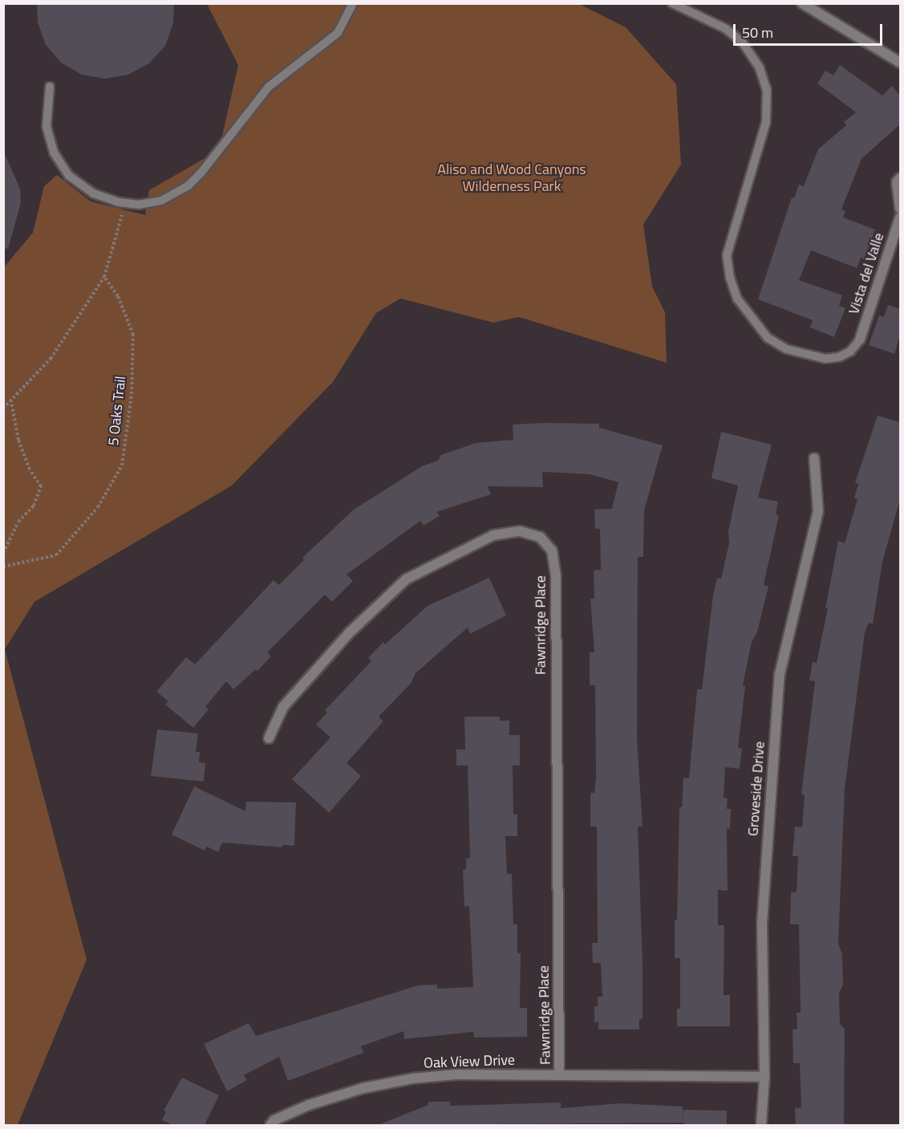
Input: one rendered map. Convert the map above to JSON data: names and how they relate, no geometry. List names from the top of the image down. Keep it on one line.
{"streets":{"street":["Vista del Valle","Fawnridge Place","Groveside Drive","Oak View Drive"],"path":["5 Oaks Trail"]},"crossings":[["Fawnridge Place","Oak View Drive"],["Groveside Drive","Oak View Drive"]],"parks":["Aliso and Wood Canyons Wilderness Park"],"scale_bar":"50 m"}
